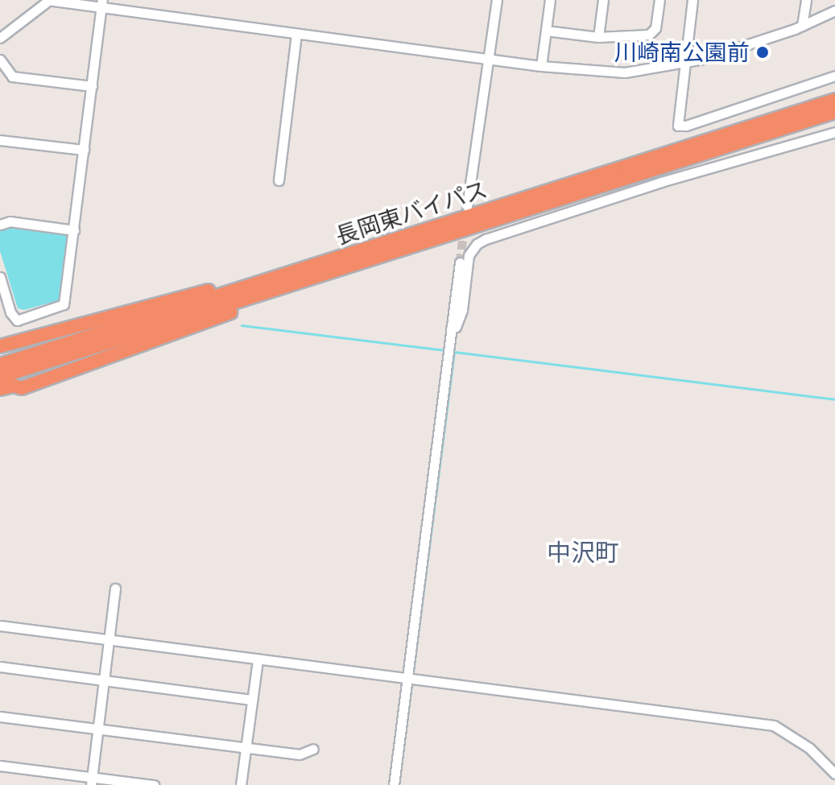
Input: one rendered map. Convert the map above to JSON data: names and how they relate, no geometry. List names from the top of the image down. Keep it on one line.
{"streets":{"highway":["長岡東バイパス"]},"districts":["中沢町"],"places":["川崎南公園前"]}
